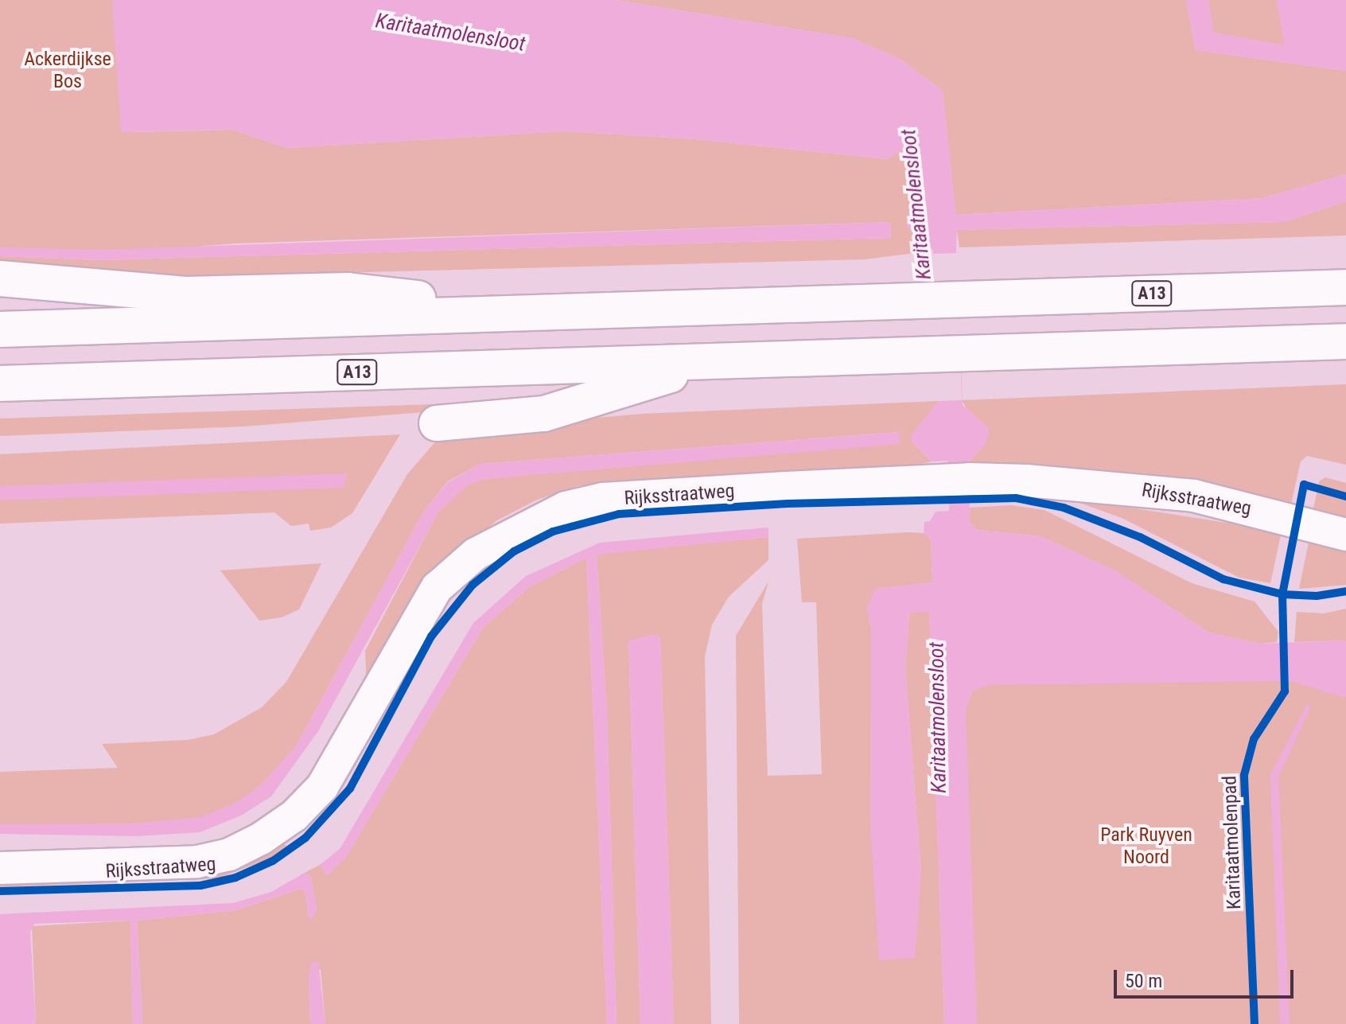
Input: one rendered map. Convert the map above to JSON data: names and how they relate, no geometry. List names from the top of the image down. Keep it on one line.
{"streets":{"highway":["A13"],"street":["Rijksstraatweg"],"cycle path":["Karitaatmolenpad"]},"water":["Karitaatmolensloot"],"parks":["Ackerdijkse Bos","Park Ruyven Noord"],"scale_bar":"50 m"}
